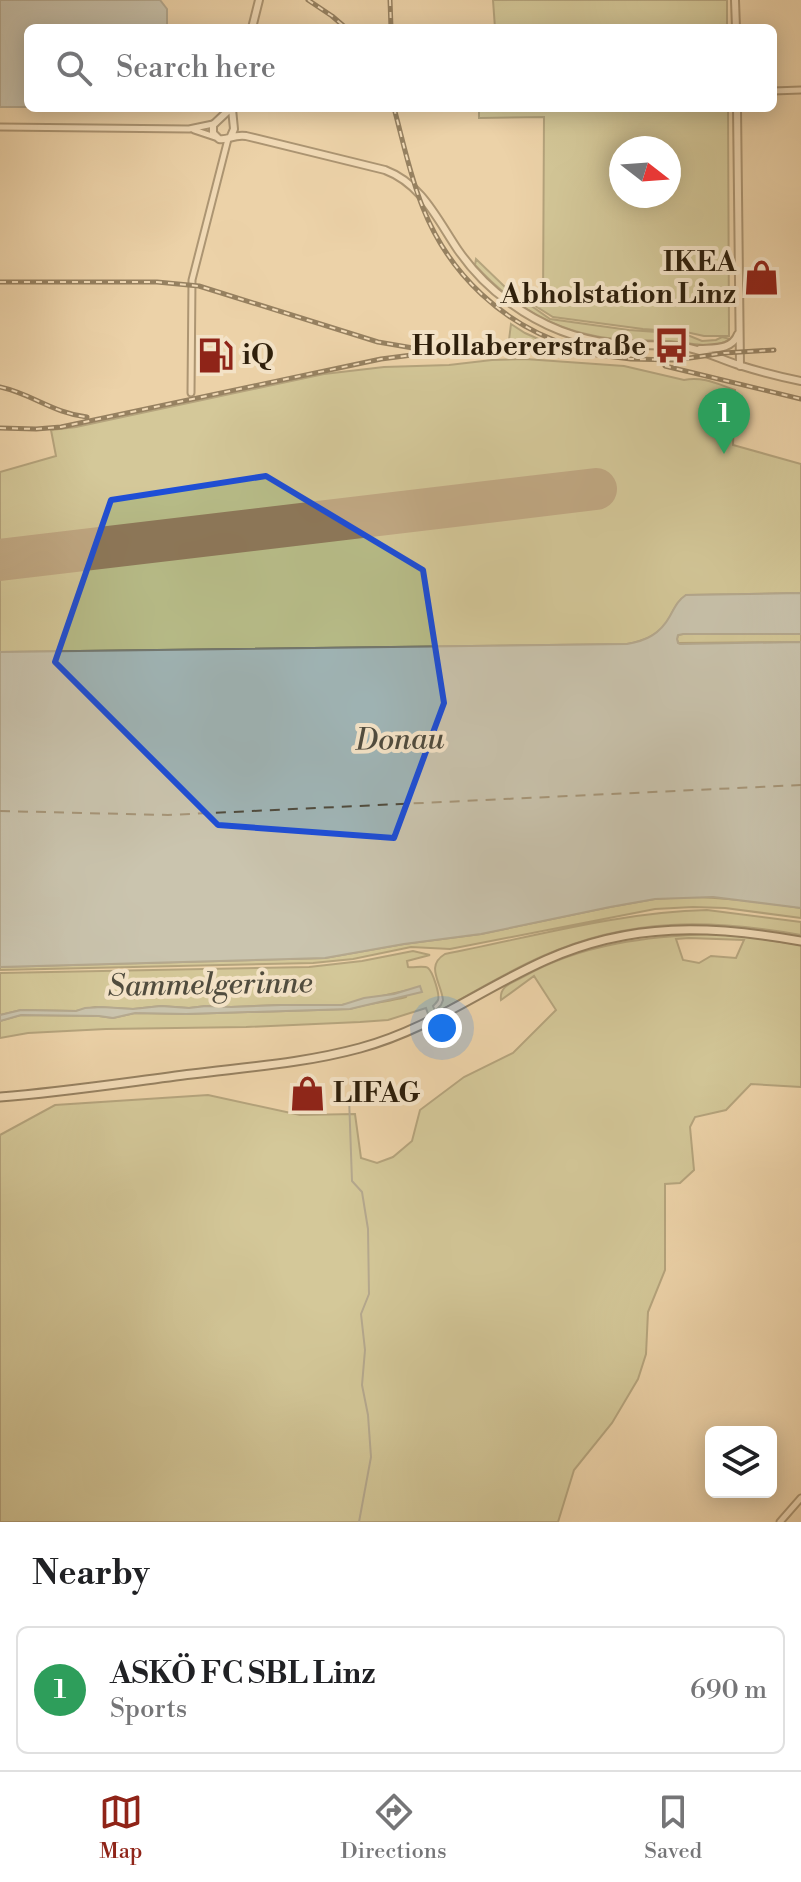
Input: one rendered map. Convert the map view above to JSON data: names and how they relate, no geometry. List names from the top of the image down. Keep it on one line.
{"water":["Donau","Sammelgerinne"],"places":{"shop":["IKEA Abholstation Linz","LIFAG"],"bus stop":["Hollabererstraße"],"fuel station":["iQ"]},"north":"right","page":{"search":"Search here","pins":"1","heading":"Nearby","list":[{"mark":"1","name":"ASKÖ FC SBL Linz","note":"Sports","value":"690 m"}],"nav":["Map","Directions","Saved"]}}
